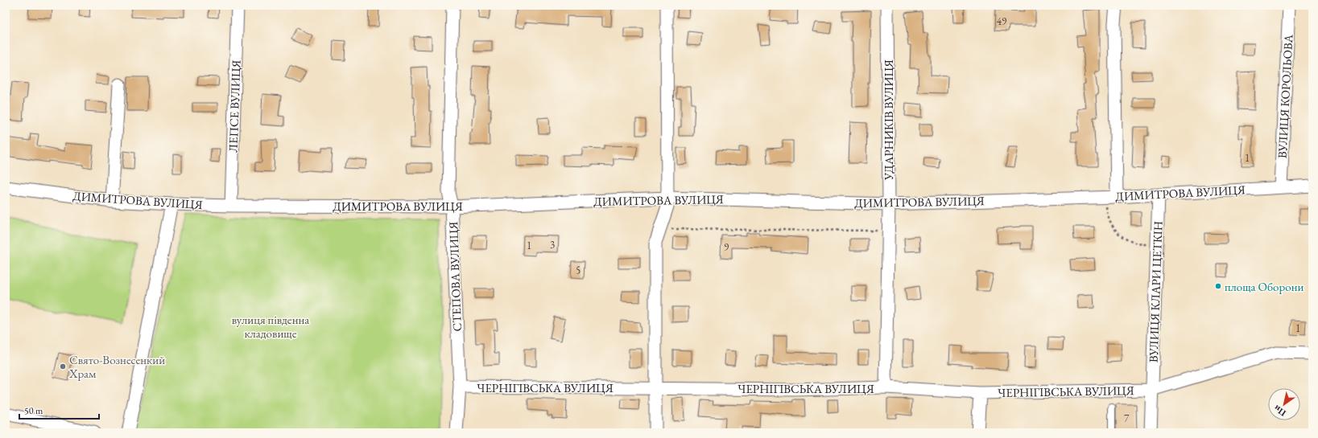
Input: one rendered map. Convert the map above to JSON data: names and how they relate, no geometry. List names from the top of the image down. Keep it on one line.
{"streets":{"street":["ВУЛИЦЯ КОРОЛЬОВА","ЛЕПСЕ ВУЛИЦЯ","УДАРНИКІВ ВУЛИЦЯ","ДИМИТРОВА ВУЛИЦЯ","СТЕПОВА ВУЛИЦЯ","ВУЛИЦЯ КЛАРИ ЦЕТКІН","ЧЕРНІГІВСЬКА ВУЛИЦЯ"]},"crossings":[["ВУЛИЦЯ КОРОЛЬОВА","ДИМИТРОВА ВУЛИЦЯ"],["ЛЕПСЕ ВУЛИЦЯ","ДИМИТРОВА ВУЛИЦЯ"],["УДАРНИКІВ ВУЛИЦЯ","ДИМИТРОВА ВУЛИЦЯ"],["УДАРНИКІВ ВУЛИЦЯ","ЧЕРНІГІВСЬКА ВУЛИЦЯ"],["ДИМИТРОВА ВУЛИЦЯ","СТЕПОВА ВУЛИЦЯ"],["ДИМИТРОВА ВУЛИЦЯ","ВУЛИЦЯ КЛАРИ ЦЕТКІН"],["СТЕПОВА ВУЛИЦЯ","ЧЕРНІГІВСЬКА ВУЛИЦЯ"],["ВУЛИЦЯ КЛАРИ ЦЕТКІН","ЧЕРНІГІВСЬКА ВУЛИЦЯ"]],"parks":["вулиця південна кладовище"],"places":["площа Оборони","Свято-Вознесенкий Храм"],"house_numbers":["49","1","3","1","9","5","1","7"],"scale_bar":"50 m","north":"bottom left"}
